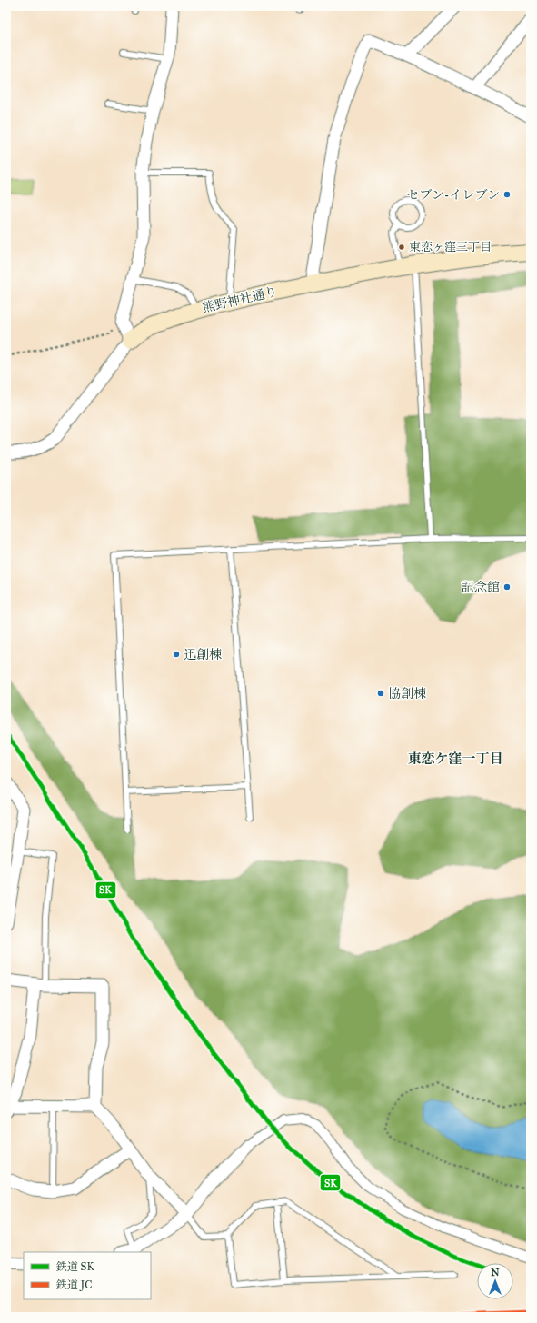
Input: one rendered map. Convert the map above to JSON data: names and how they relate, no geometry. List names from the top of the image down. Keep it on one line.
{"streets":{"main road":["熊野神社通り"]},"districts":["東恋ケ窪一丁目"],"places":["セブン-イレブン","東恋ヶ窪三丁目","記念館","迅創棟","協創棟"],"lines":["rail line SK","rail line JC"],"legend":["鉄道 SK","鉄道 JC"],"north":"top"}
